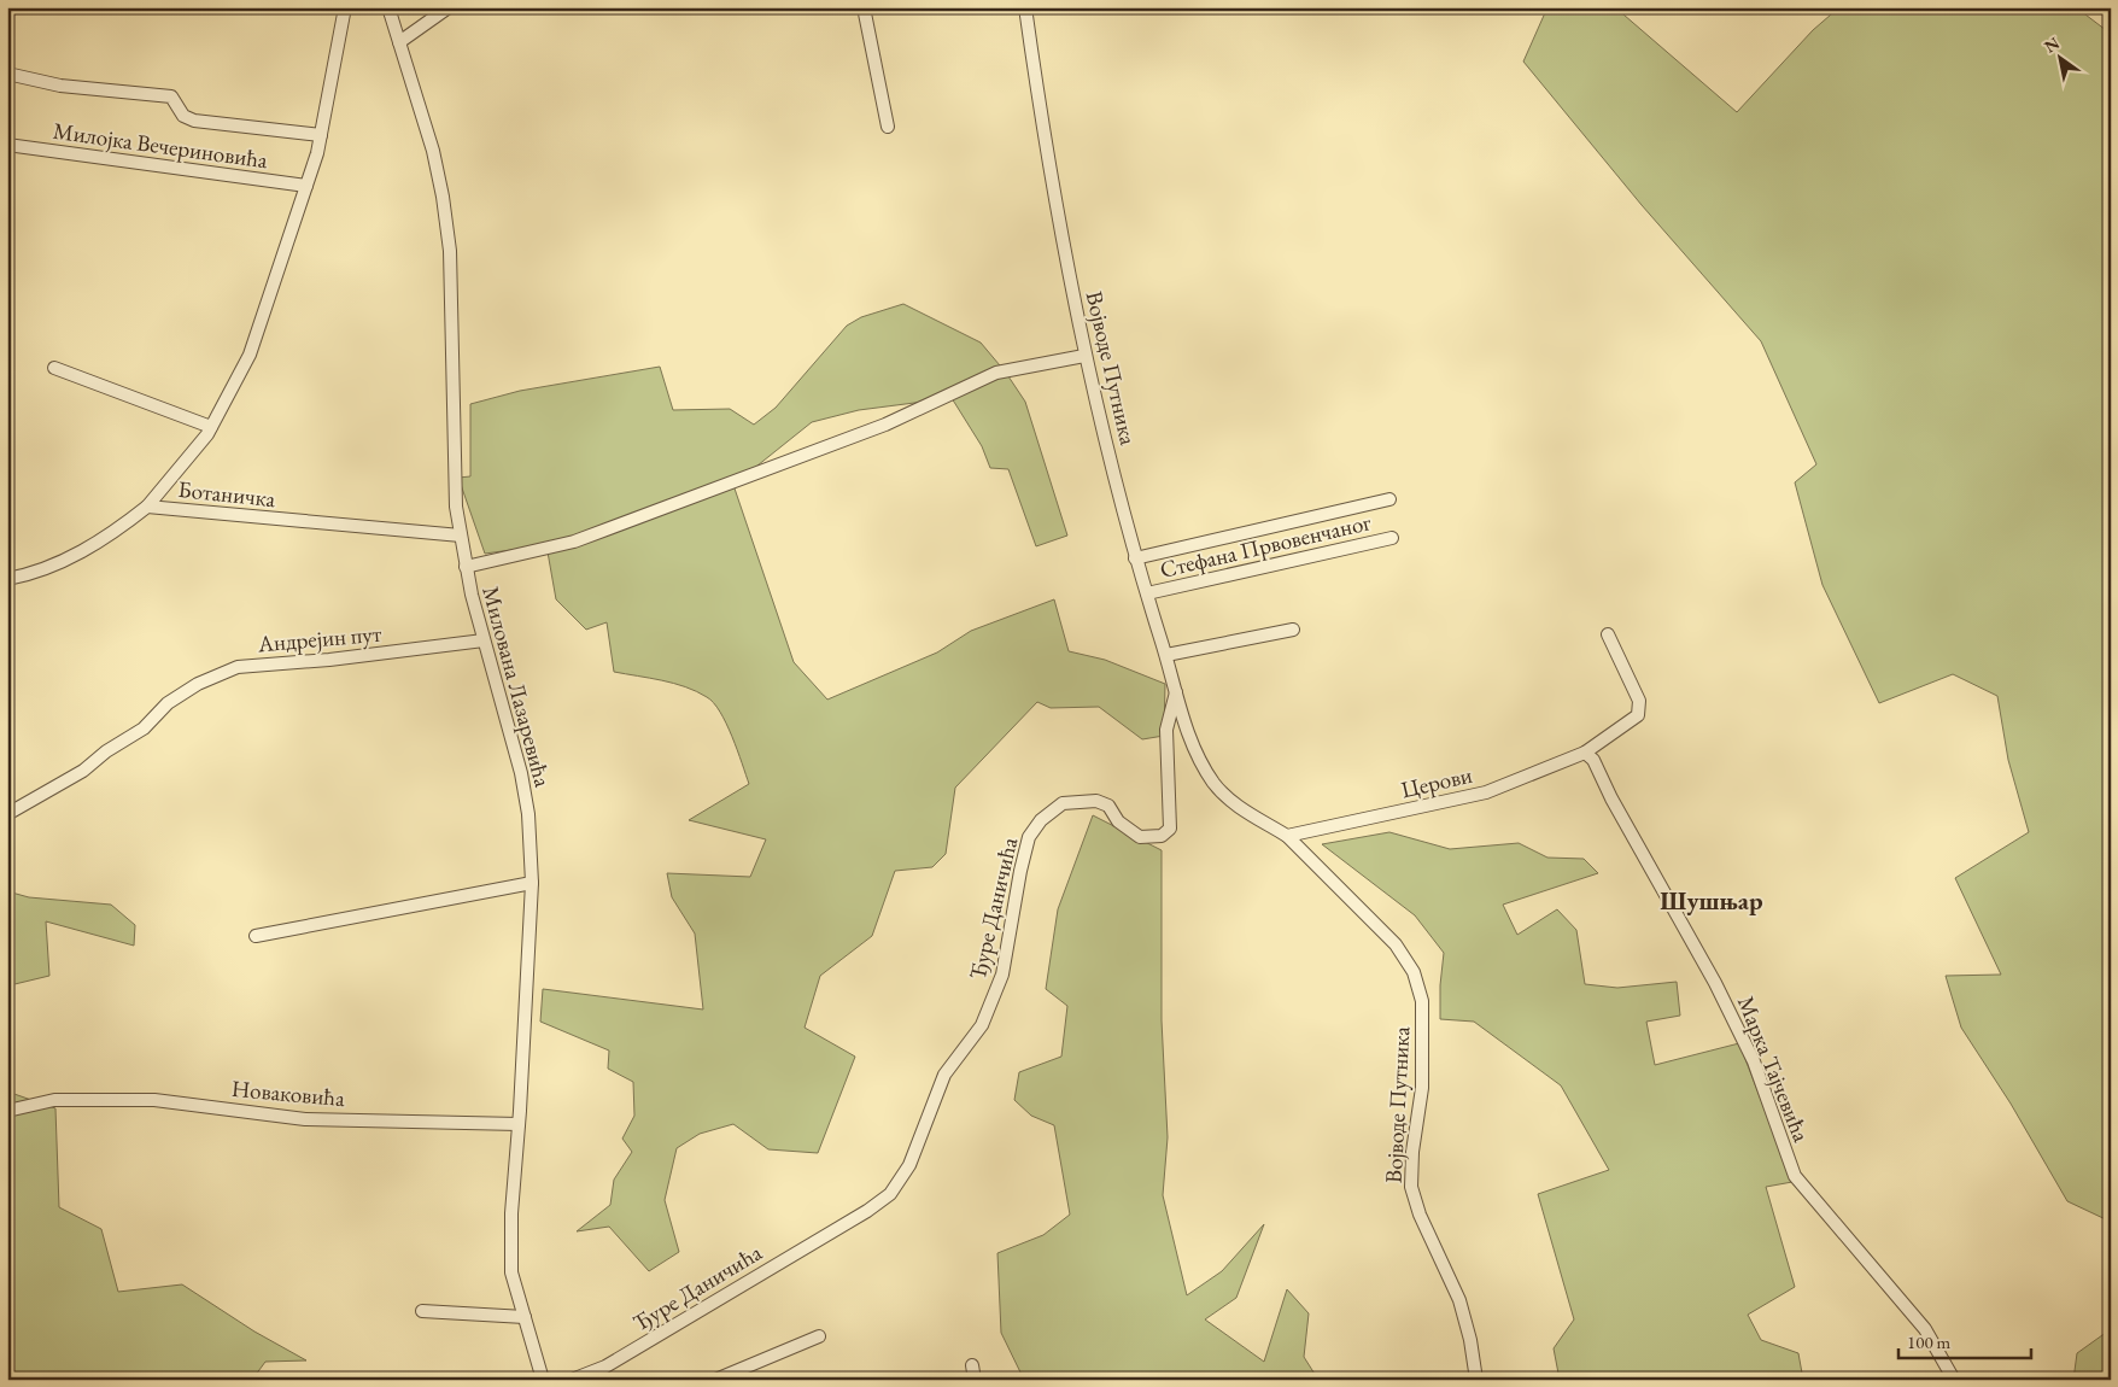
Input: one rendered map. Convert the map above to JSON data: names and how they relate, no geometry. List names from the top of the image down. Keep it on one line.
{"streets":{"street":["Милојка Вечериновића","Војводе Путника","Ботаничка","Стефана Првовенчаног","Андрејин пут","Милована Лазаревића","Церови","Ђуре Даничића","Марка Тајчевића","Новаковића"]},"crossings":[["Војводе Путника","Стефана Првовенчаног"],["Војводе Путника","Церови"],["Војводе Путника","Ђуре Даничића"],["Ботаничка","Милована Лазаревића"],["Андрејин пут","Милована Лазаревића"],["Милована Лазаревића","Новаковића"],["Церови","Марка Тајчевића"]],"districts":["Шушњар"],"scale_bar":"100 m","north":"top left"}
